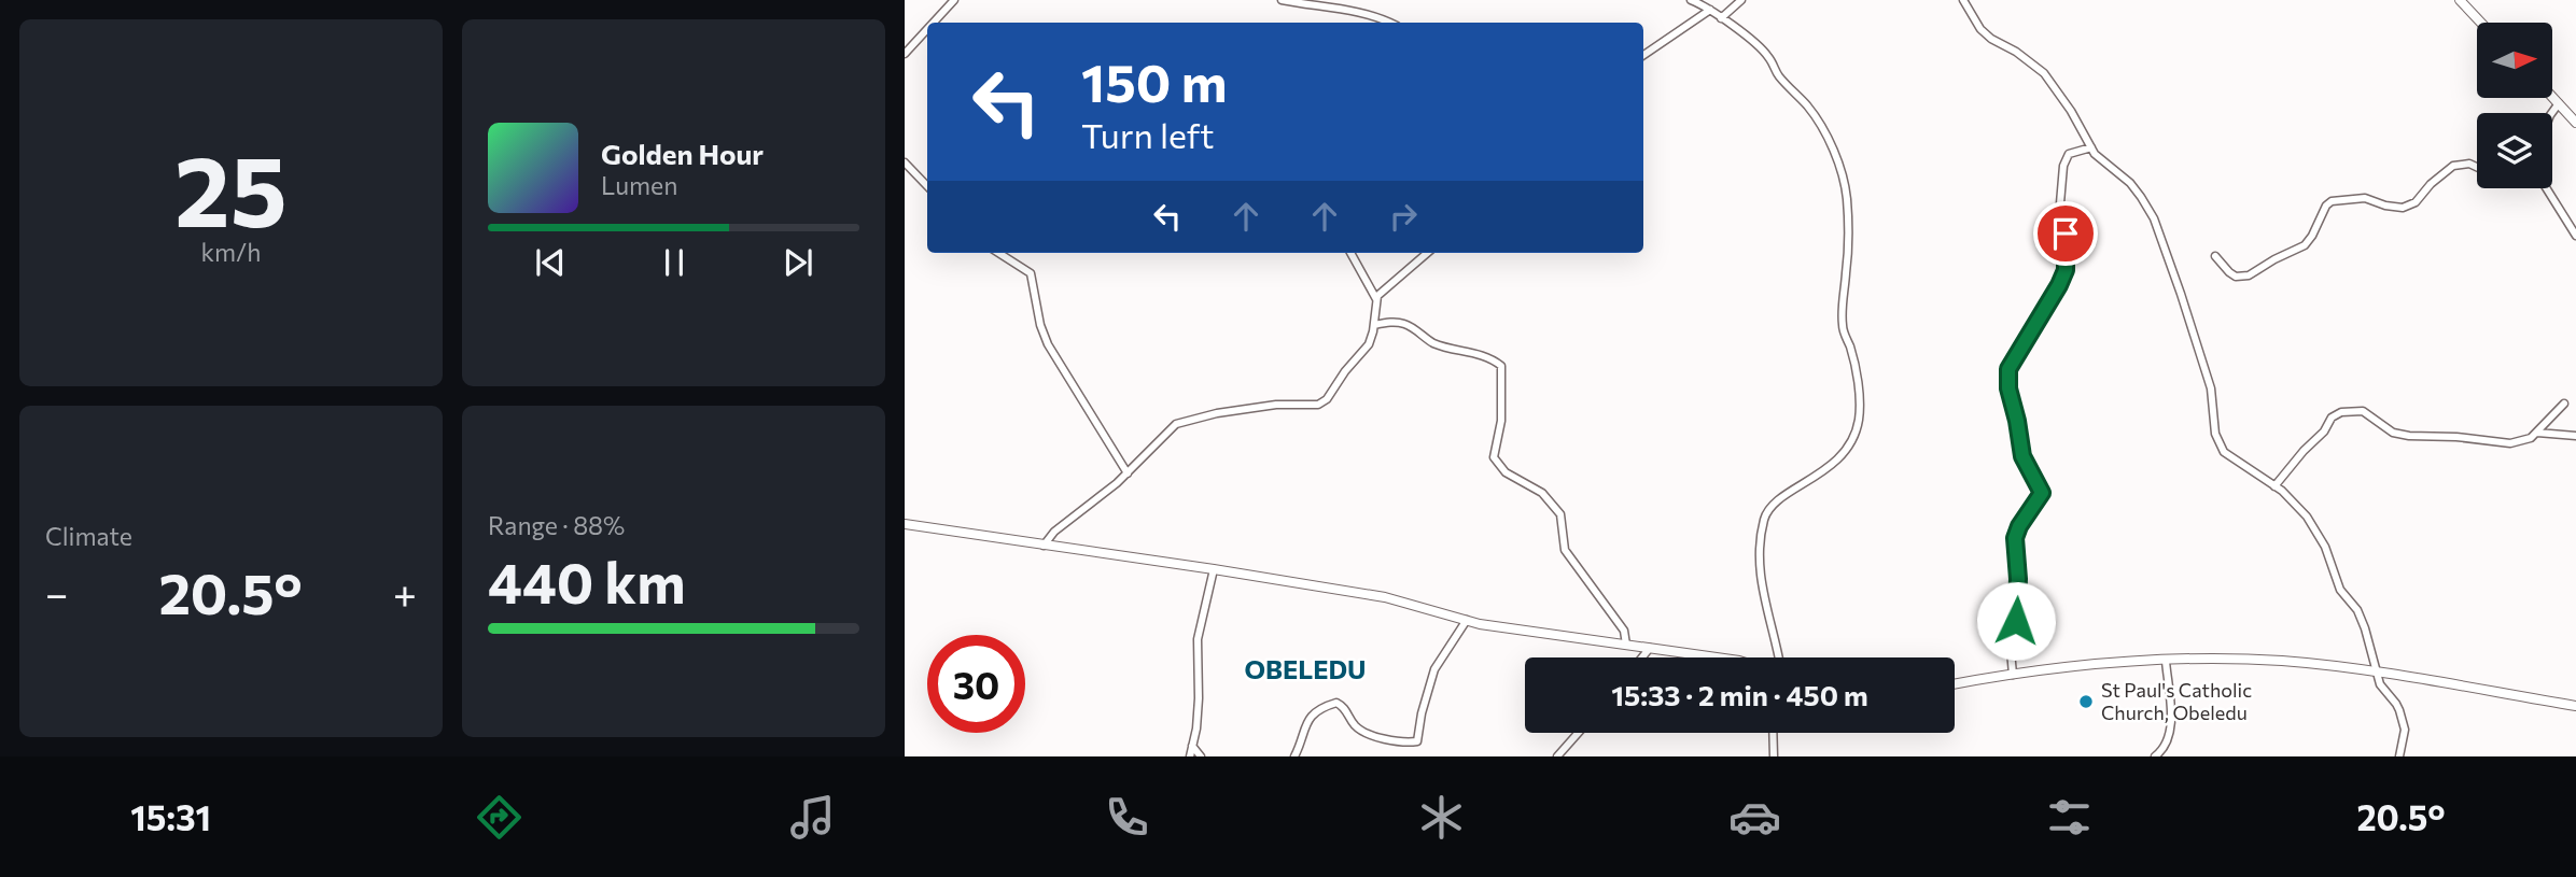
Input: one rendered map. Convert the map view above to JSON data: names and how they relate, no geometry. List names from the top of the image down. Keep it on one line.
{"districts":["OBELEDU"],"places":["St Paul's Catholic Church, Obeledu"],"north":"right","page":{"tile":[["25","km/h"],"Climate",["Range · 88%","440 km"]],"turn":["150 m","Turn left"],"song":["Golden Hour","Lumen"],"heat":["−","20.5°","+"],"limit":"30","trip":"15:33 · 2 min · 450 m","tabs":["15:31","20.5°"]}}
